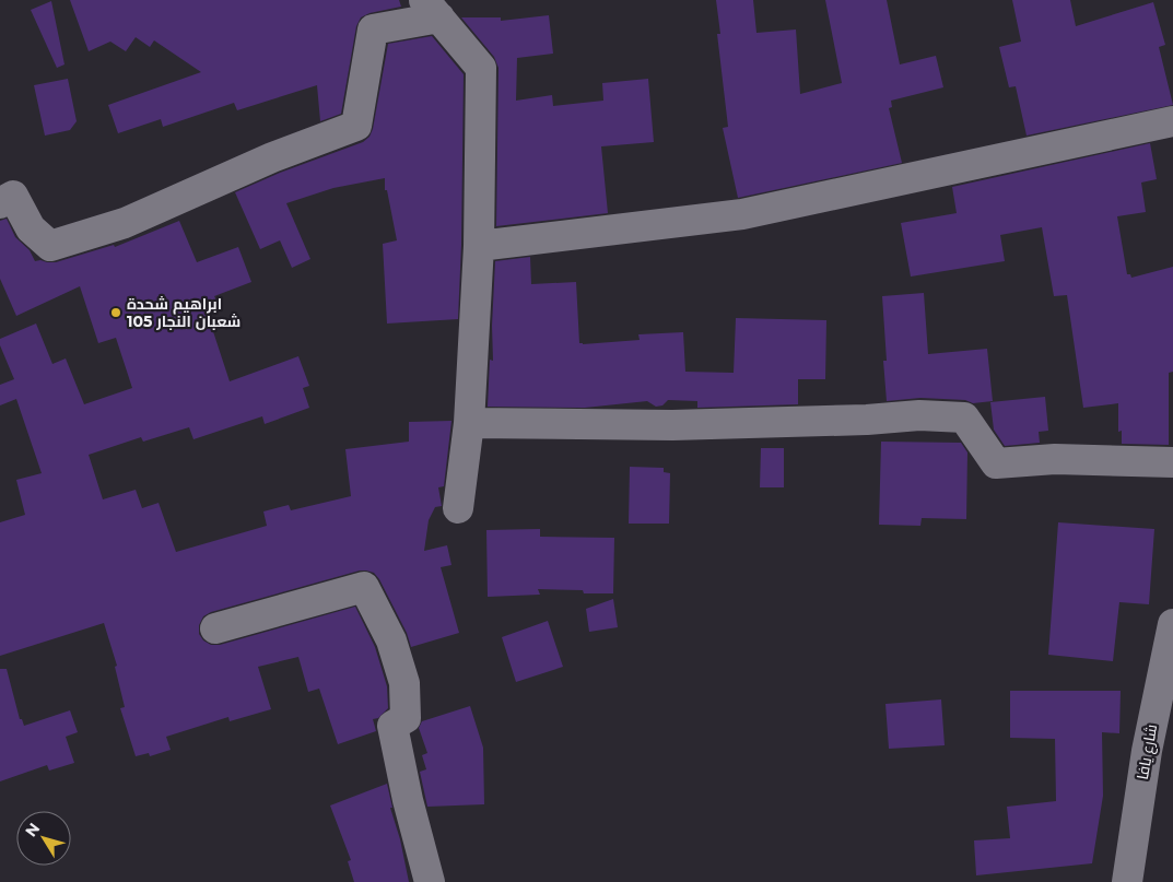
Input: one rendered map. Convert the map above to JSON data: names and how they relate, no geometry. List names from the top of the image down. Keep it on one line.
{"streets":{"street":["شارع يافا"]},"places":["ابراهيم شحدة شعبان النجار 105"],"north":"top left"}
